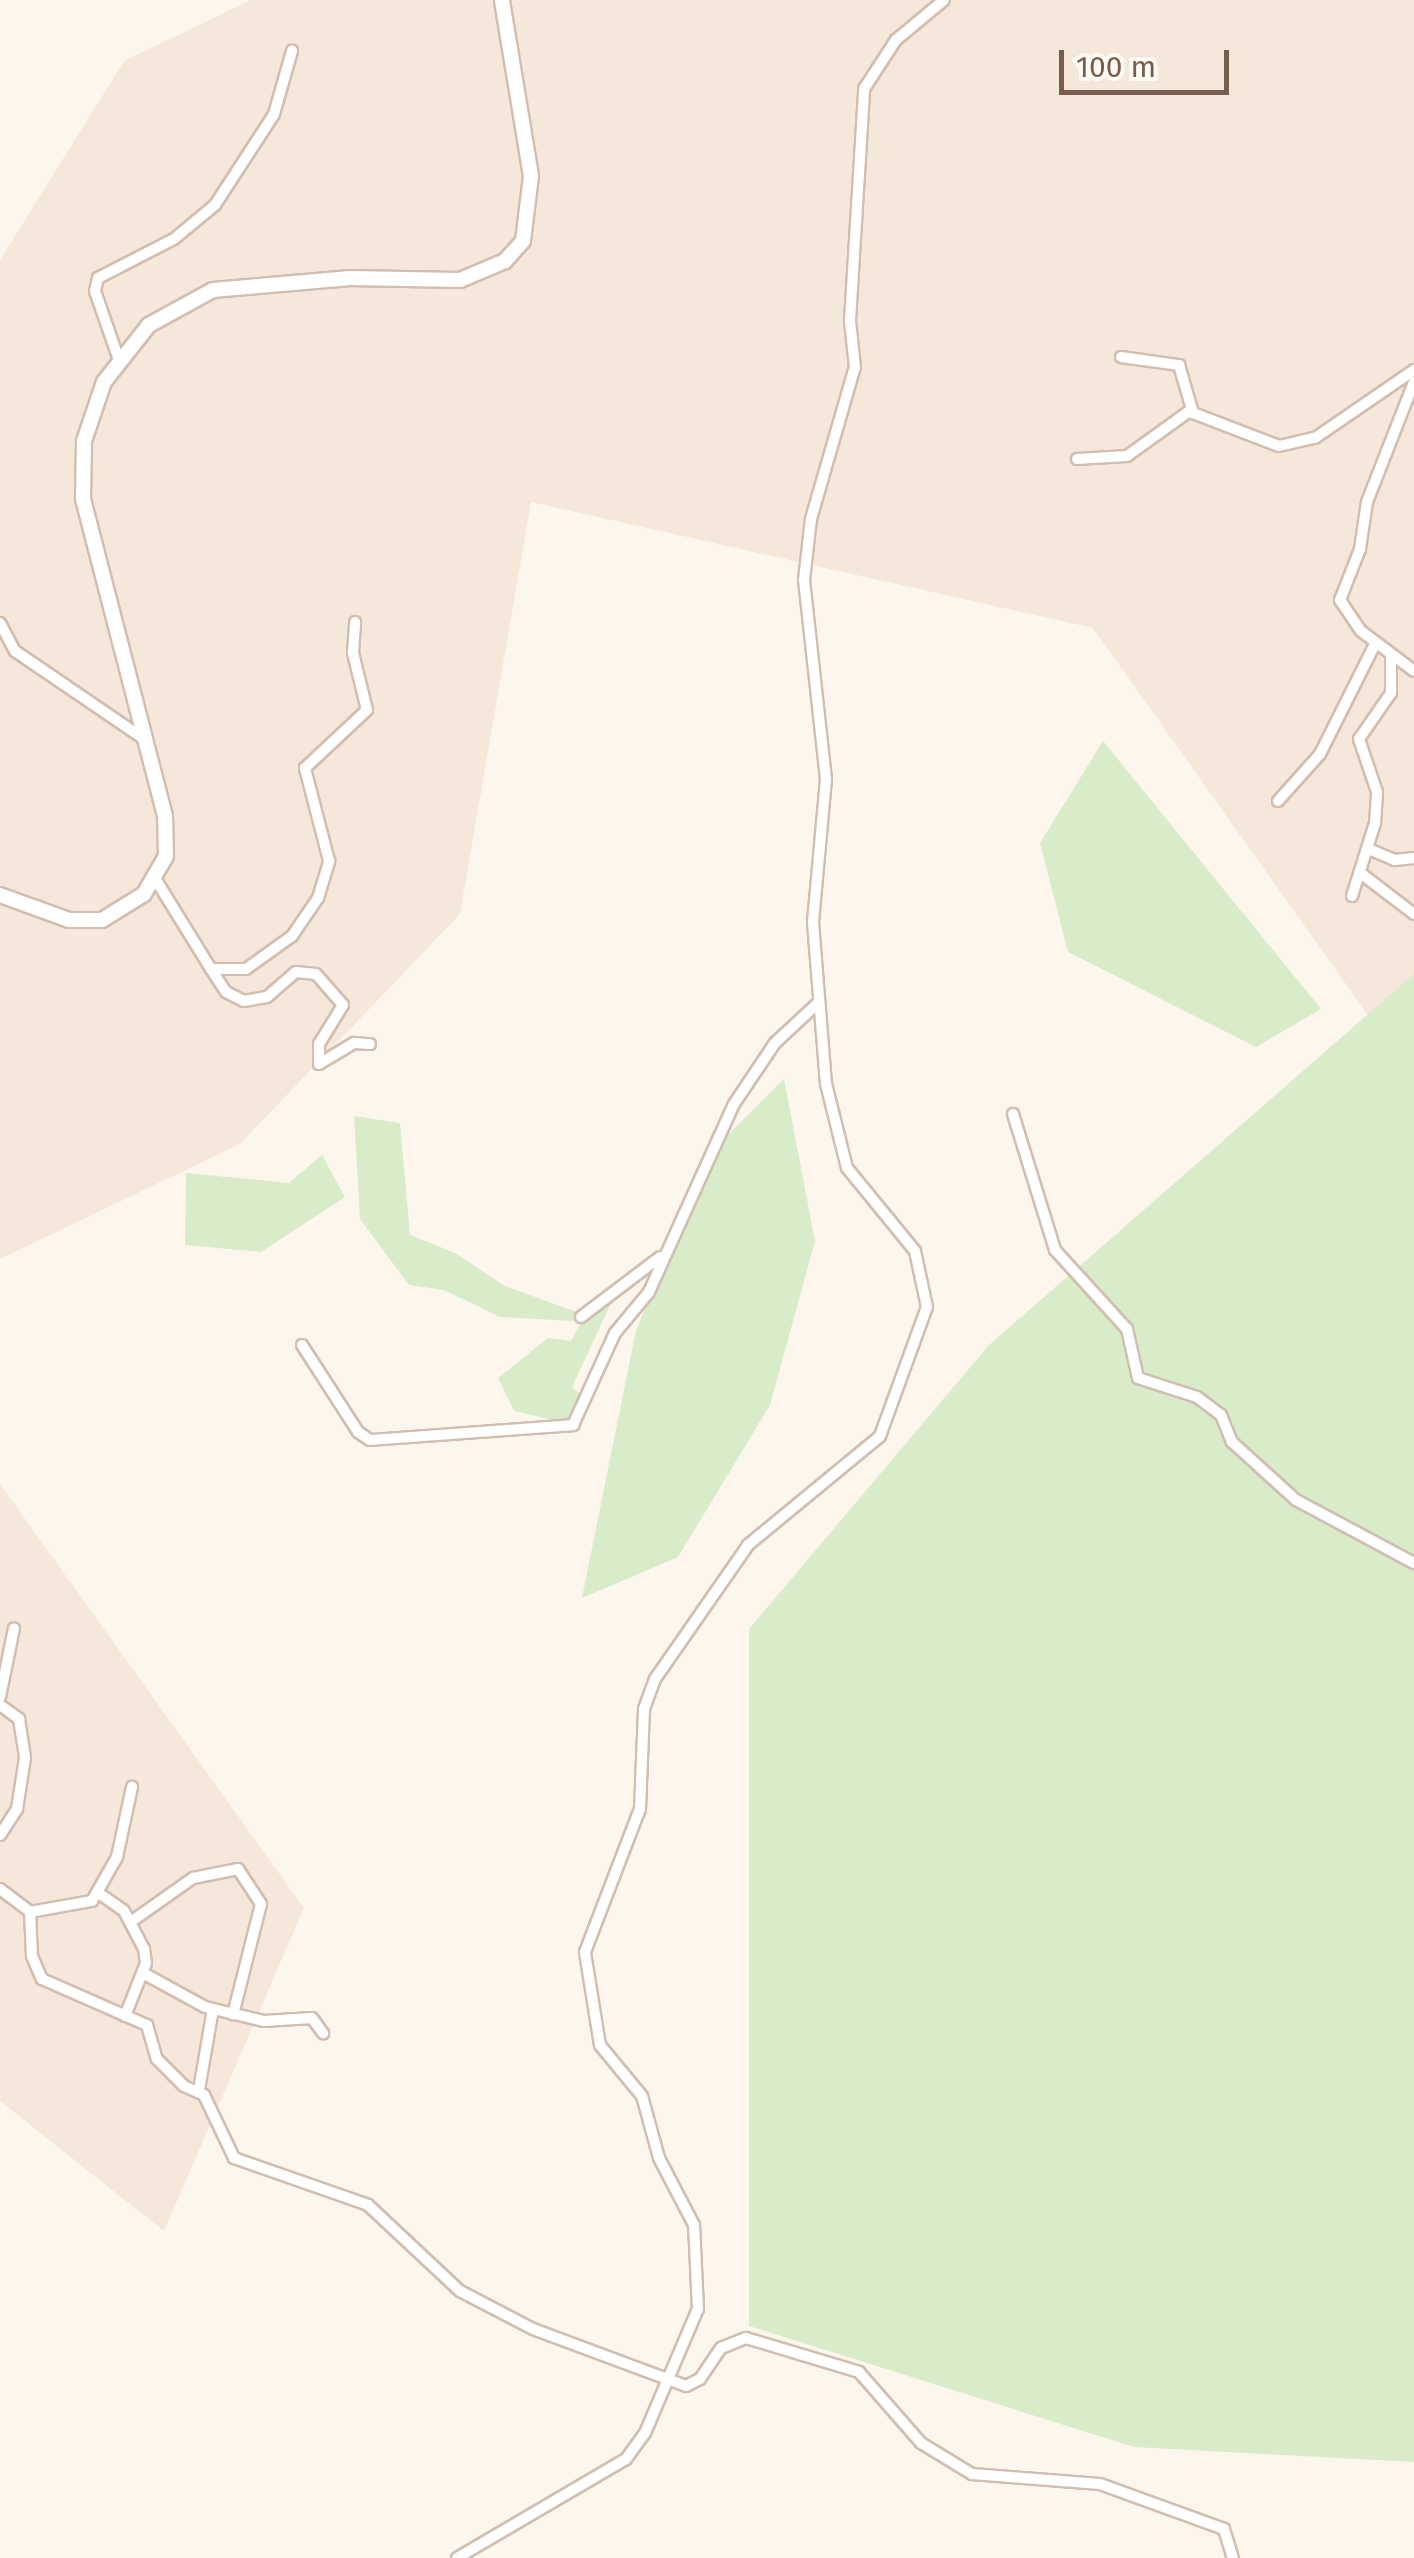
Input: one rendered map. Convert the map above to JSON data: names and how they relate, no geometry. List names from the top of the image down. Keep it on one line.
{"scale_bar":"100 m"}
